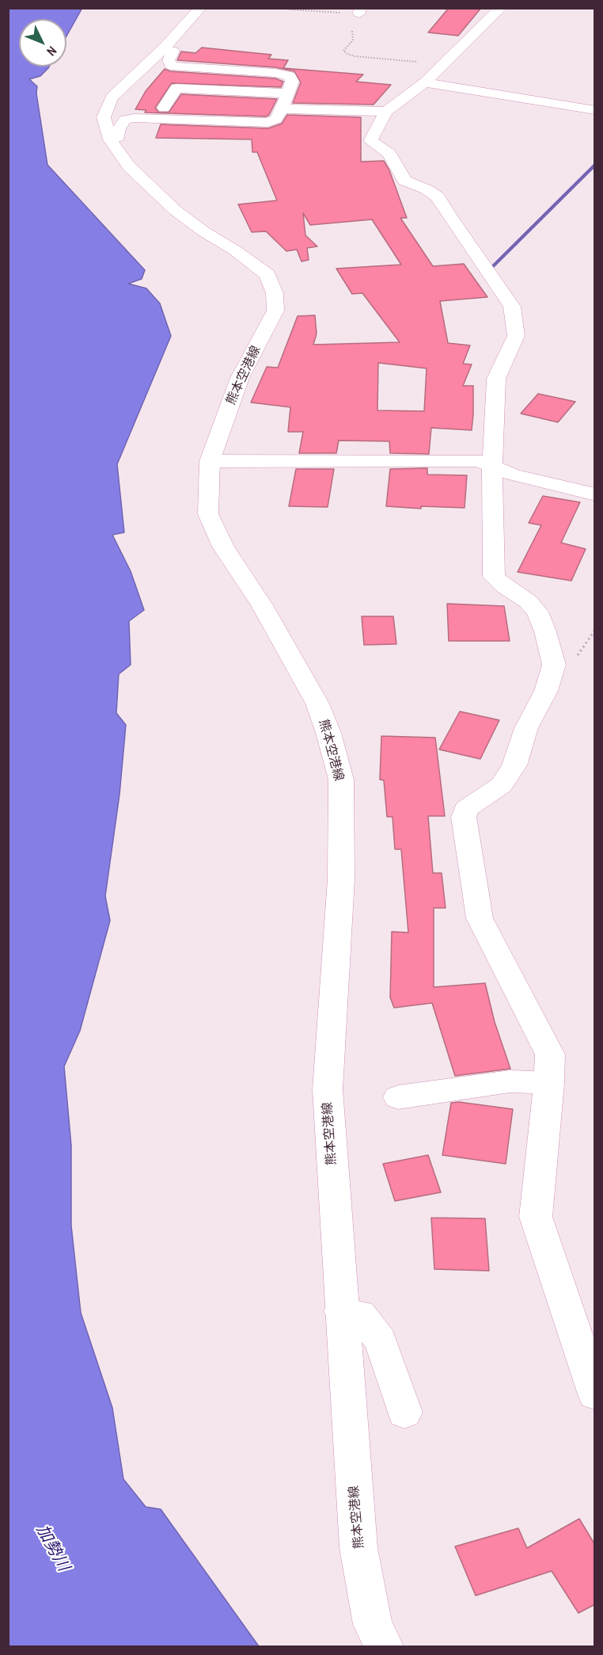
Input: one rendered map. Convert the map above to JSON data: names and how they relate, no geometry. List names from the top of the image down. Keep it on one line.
{"streets":{"street":["熊本空港線"]},"water":["加勢川"],"north":"bottom right"}
